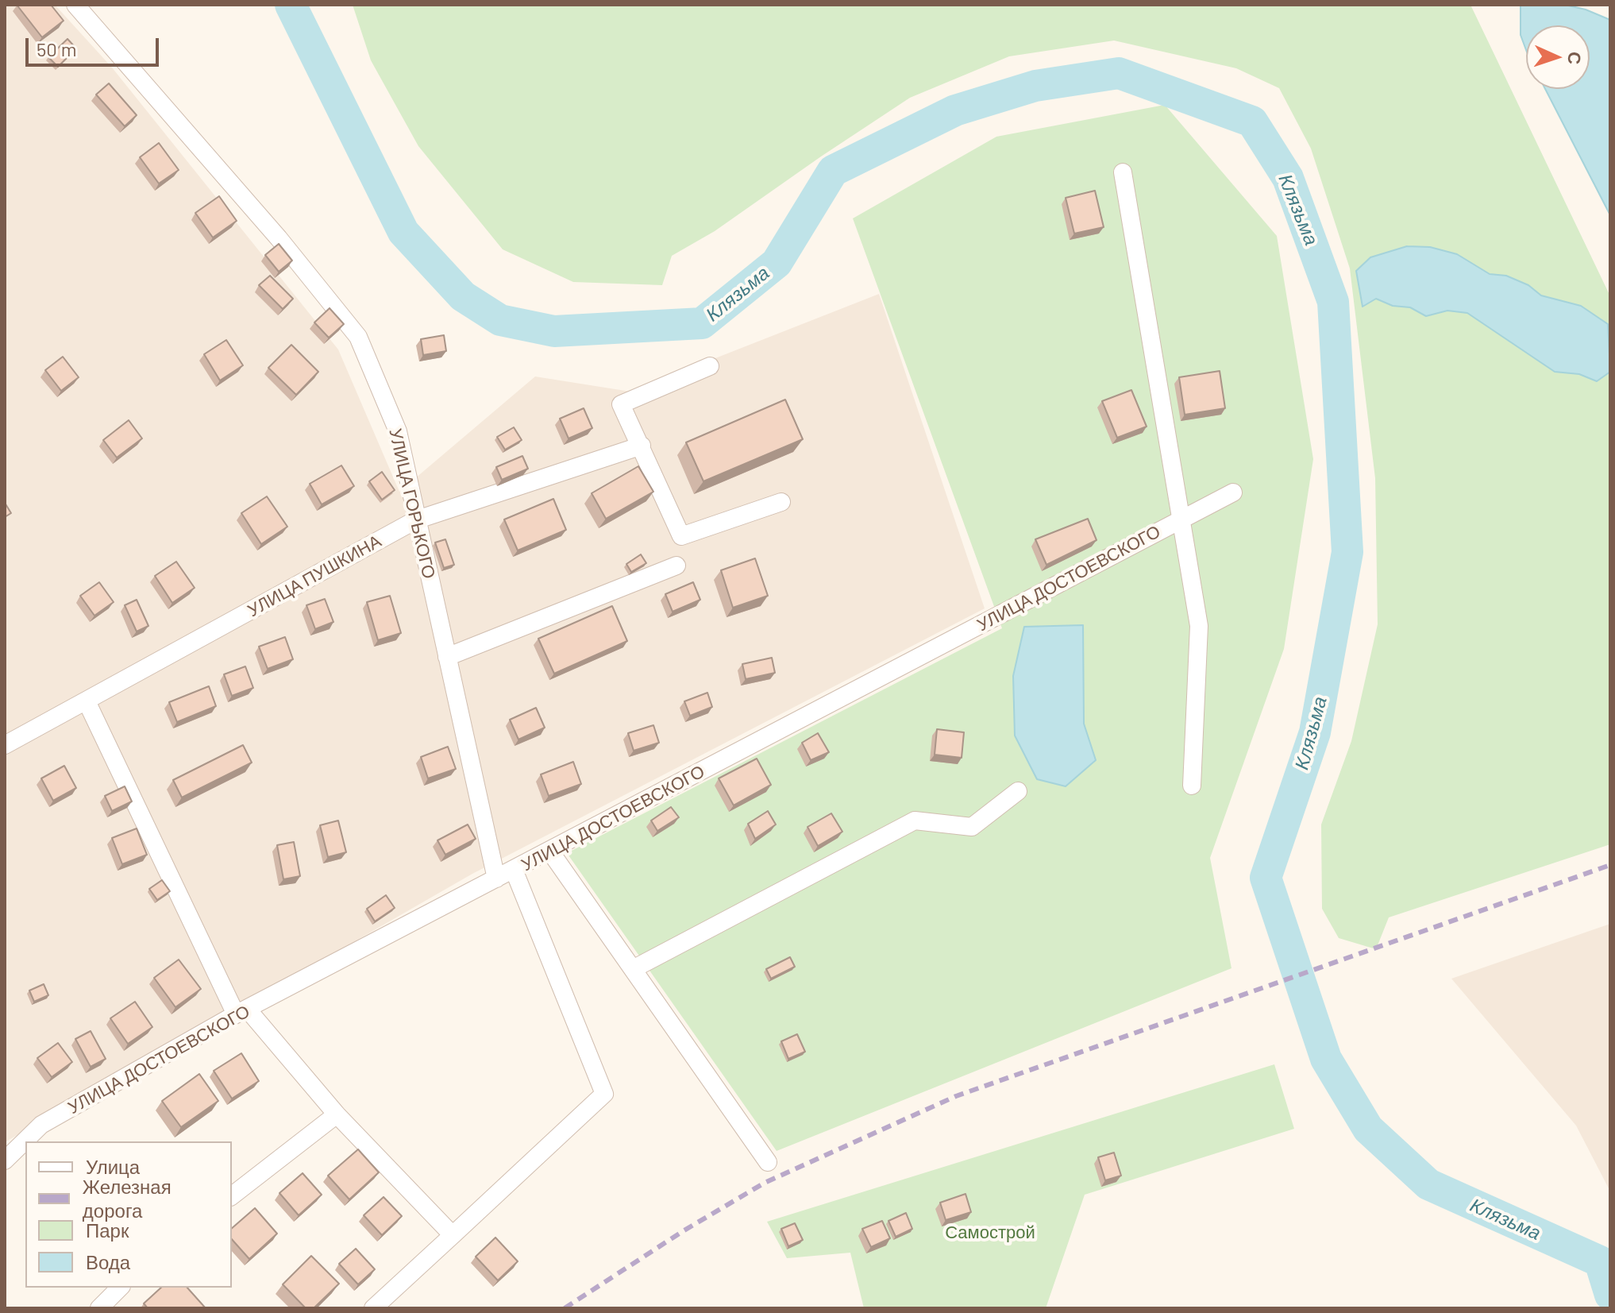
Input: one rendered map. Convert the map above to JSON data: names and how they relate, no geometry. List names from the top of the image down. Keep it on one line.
{"streets":{"street":["УЛИЦА ГОРЬКОГО","УЛИЦА ПУШКИНА","УЛИЦА ДОСТОЕВСКОГО"]},"crossings":[["УЛИЦА ГОРЬКОГО","УЛИЦА ПУШКИНА"],["УЛИЦА ГОРЬКОГО","УЛИЦА ДОСТОЕВСКОГО"]],"water":["Клязьма"],"parks":["Самострой"],"legend":["Улица","Железная дорога","Парк","Вода"],"scale_bar":"50 m","north":"right"}
